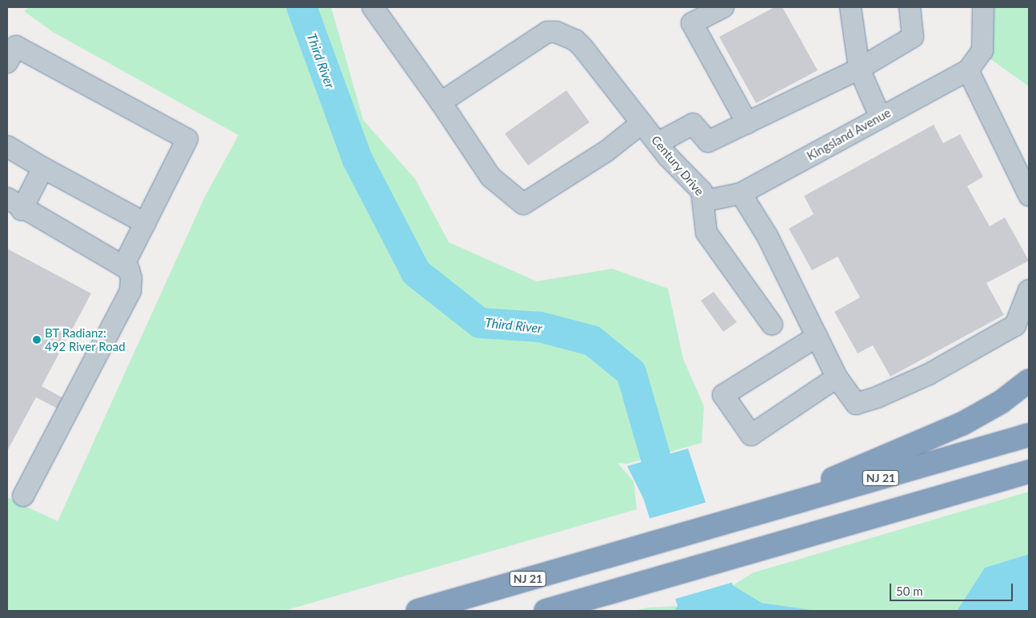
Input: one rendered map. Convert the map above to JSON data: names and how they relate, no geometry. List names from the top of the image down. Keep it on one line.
{"streets":{"highway":["NJ 21"],"street":["Kingsland Avenue","Century Drive"]},"crossings":[["Kingsland Avenue","Century Drive"]],"water":["Third River"],"places":["BT Radianz: 492 River Road"],"scale_bar":"50 m"}
